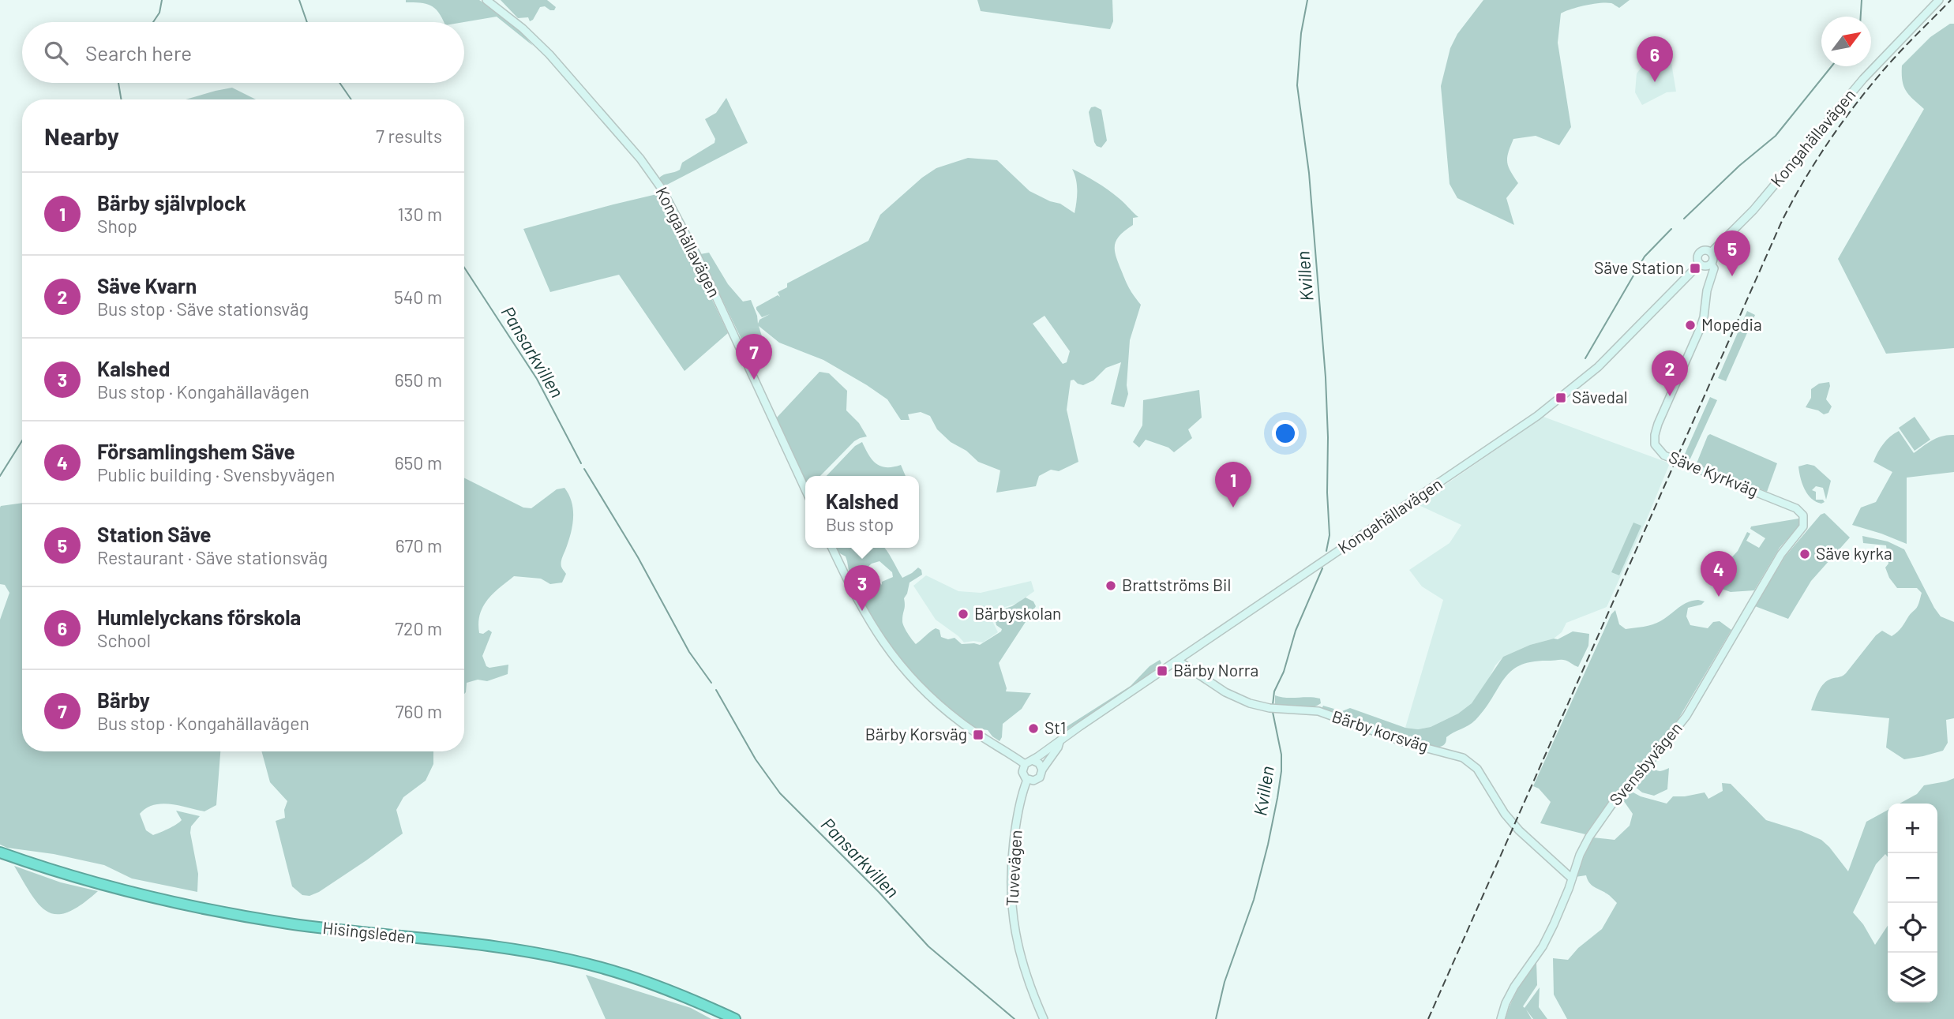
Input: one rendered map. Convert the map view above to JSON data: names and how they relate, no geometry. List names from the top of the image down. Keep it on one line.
{"streets":{"highway":["Hisingsleden"],"street":["Kongahällavägen","Säve Kyrkväg","Bärby korsväg","Svensbyvägen","Tuvevägen"]},"crossings":[["Kongahällavägen","Säve Kyrkväg"],["Kongahällavägen","Bärby korsväg"],["Kongahällavägen","Tuvevägen"],["Säve Kyrkväg","Svensbyvägen"],["Bärby korsväg","Svensbyvägen"]],"water":["Kvillen","Pansarkvillen"],"places":{"transit":["Säve Station","Sävedal","Bärby Norra","Bärby Korsväg"],"other":["Mopedia","Säve kyrka","Brattströms Bil","Bärbyskolan","St1"]},"north":"top right","page":{"search":"Search here","pins":["6","5","7","2","1","4","3"],"heading":["Nearby","7 results"],"list":[{"mark":"1","name":"Bärby självplock","note":"Shop","value":"130 m"},{"mark":"2","name":"Säve Kvarn","note":"Bus stop · Säve stationsväg","value":"540 m"},{"mark":"3","name":"Kalshed","note":"Bus stop · Kongahällavägen","value":"650 m"},{"mark":"4","name":"Församlingshem Säve","note":"Public building · Svensbyvägen","value":"650 m"},{"mark":"5","name":"Station Säve","note":"Restaurant · Säve stationsväg","value":"670 m"},{"mark":"6","name":"Humlelyckans förskola","note":"School","value":"720 m"},{"mark":"7","name":"Bärby","note":"Bus stop · Kongahällavägen","value":"760 m"}],"popup":["Kalshed","Bus stop"],"map_buttons":["+","−"]}}
